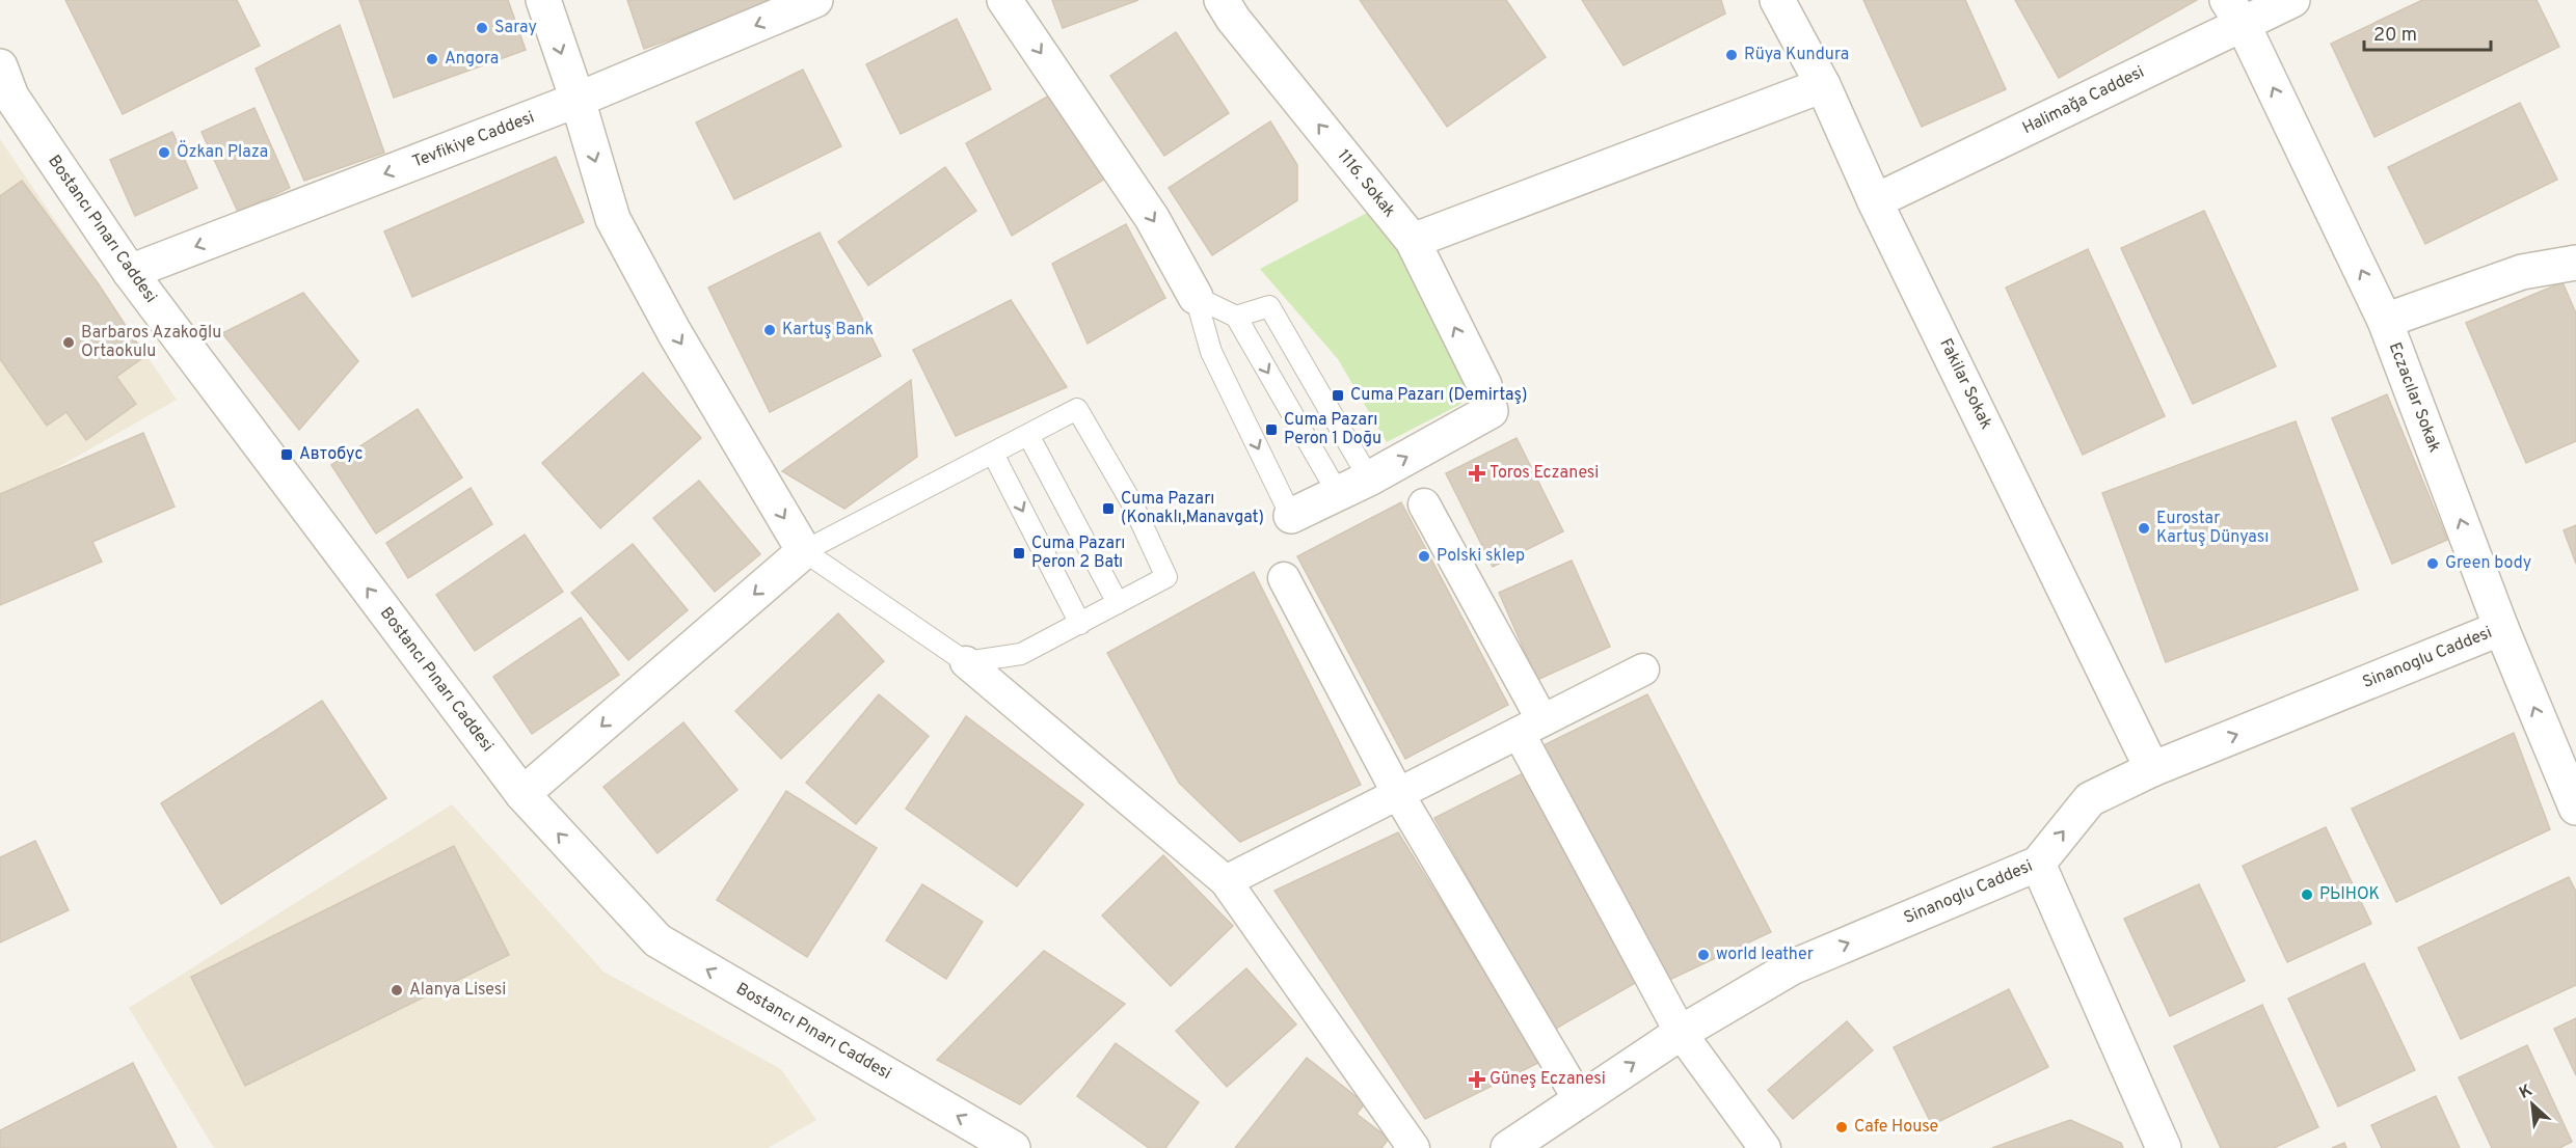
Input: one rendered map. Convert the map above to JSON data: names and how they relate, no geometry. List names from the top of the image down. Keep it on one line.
{"streets":{"street":["Halimağa Caddesi","Tevfikiye Caddesi","1116. Sokak","Bostancı Pınarı Caddesi","Fakilar Sokak","Eczacılar Sokak","Sinanoglu Caddesi"]},"crossings":[["Halimağa Caddesi","Fakilar Sokak"],["Halimağa Caddesi","Eczacılar Sokak"],["Tevfikiye Caddesi","Bostancı Pınarı Caddesi"],["Fakilar Sokak","Sinanoglu Caddesi"],["Eczacılar Sokak","Sinanoglu Caddesi"]],"one_way":["Tevfikiye Caddesi","Bostancı Pınarı Caddesi","Eczacılar Sokak","Sinanoglu Caddesi"],"places":{"other":["Saray","Rüya Kundura","Angora","Özkan Plaza","Kartuş Bank","Barbaros Azakoğlu Ortaokulu","Eurostar Kartuş Dünyası","Polski sklep","Green body","РЫНОК","world leather","Alanya Lisesi","Cafe House"],"transit":["Cuma Pazarı (Demirtaş)","Cuma Pazarı Peron 1 Doğu","Автобус","Cuma Pazarı (Konaklı,Manavgat)","Cuma Pazarı Peron 2 Batı"],"health":["Toros Eczanesi","Güneş Eczanesi"]},"scale_bar":"20 m","north":"top left"}
